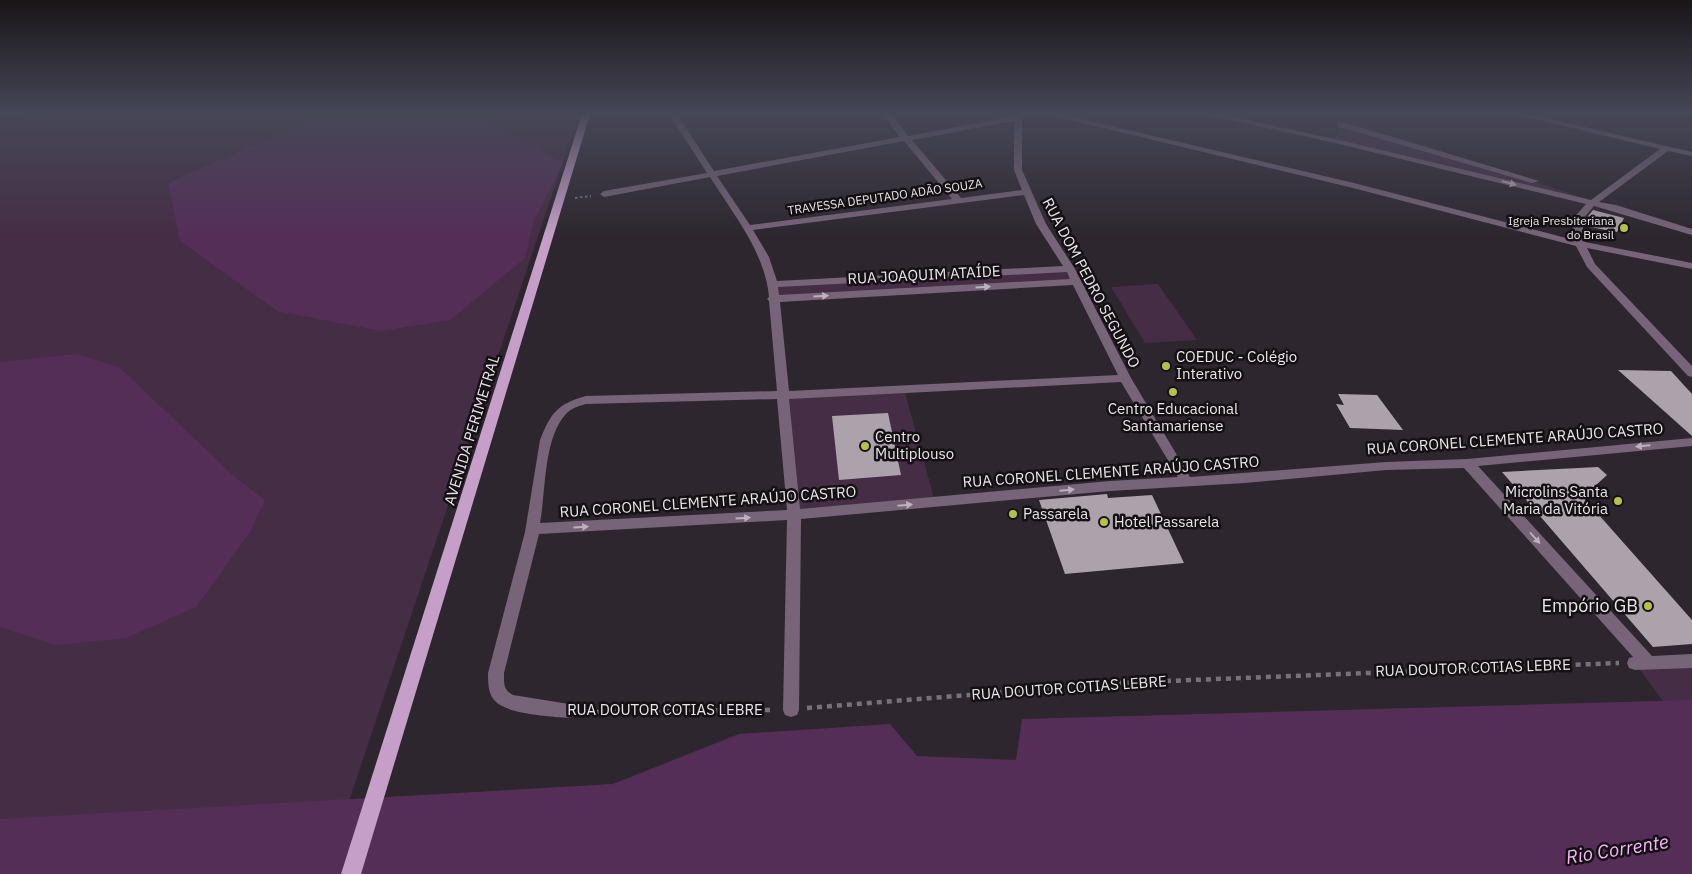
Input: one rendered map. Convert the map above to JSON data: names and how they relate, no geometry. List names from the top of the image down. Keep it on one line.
{"streets":{"main road":["AVENIDA PERIMETRAL"],"street":["TRAVESSA DEPUTADO ADÃO SOUZA","RUA JOAQUIM ATAÍDE","RUA DOM PEDRO SEGUNDO","RUA CORONEL CLEMENTE ARAÚJO CASTRO","RUA DOUTOR COTIAS LEBRE"]},"crossings":[["TRAVESSA DEPUTADO ADÃO SOUZA","RUA DOM PEDRO SEGUNDO"],["RUA JOAQUIM ATAÍDE","RUA DOM PEDRO SEGUNDO"],["RUA DOM PEDRO SEGUNDO","RUA CORONEL CLEMENTE ARAÚJO CASTRO"],["RUA DOM PEDRO SEGUNDO","RUA DOUTOR COTIAS LEBRE"],["RUA CORONEL CLEMENTE ARAÚJO CASTRO","RUA DOUTOR COTIAS LEBRE"]],"water":["Rio Corrente"],"places":["Igreja Presbiteriana do Brasil","COEDUC - Colégio Interativo","Centro Educacional Santamariense","Centro Multiplouso","Microlins Santa Maria da Vitória","Passarela","Hotel Passarela","Empório GB"]}
